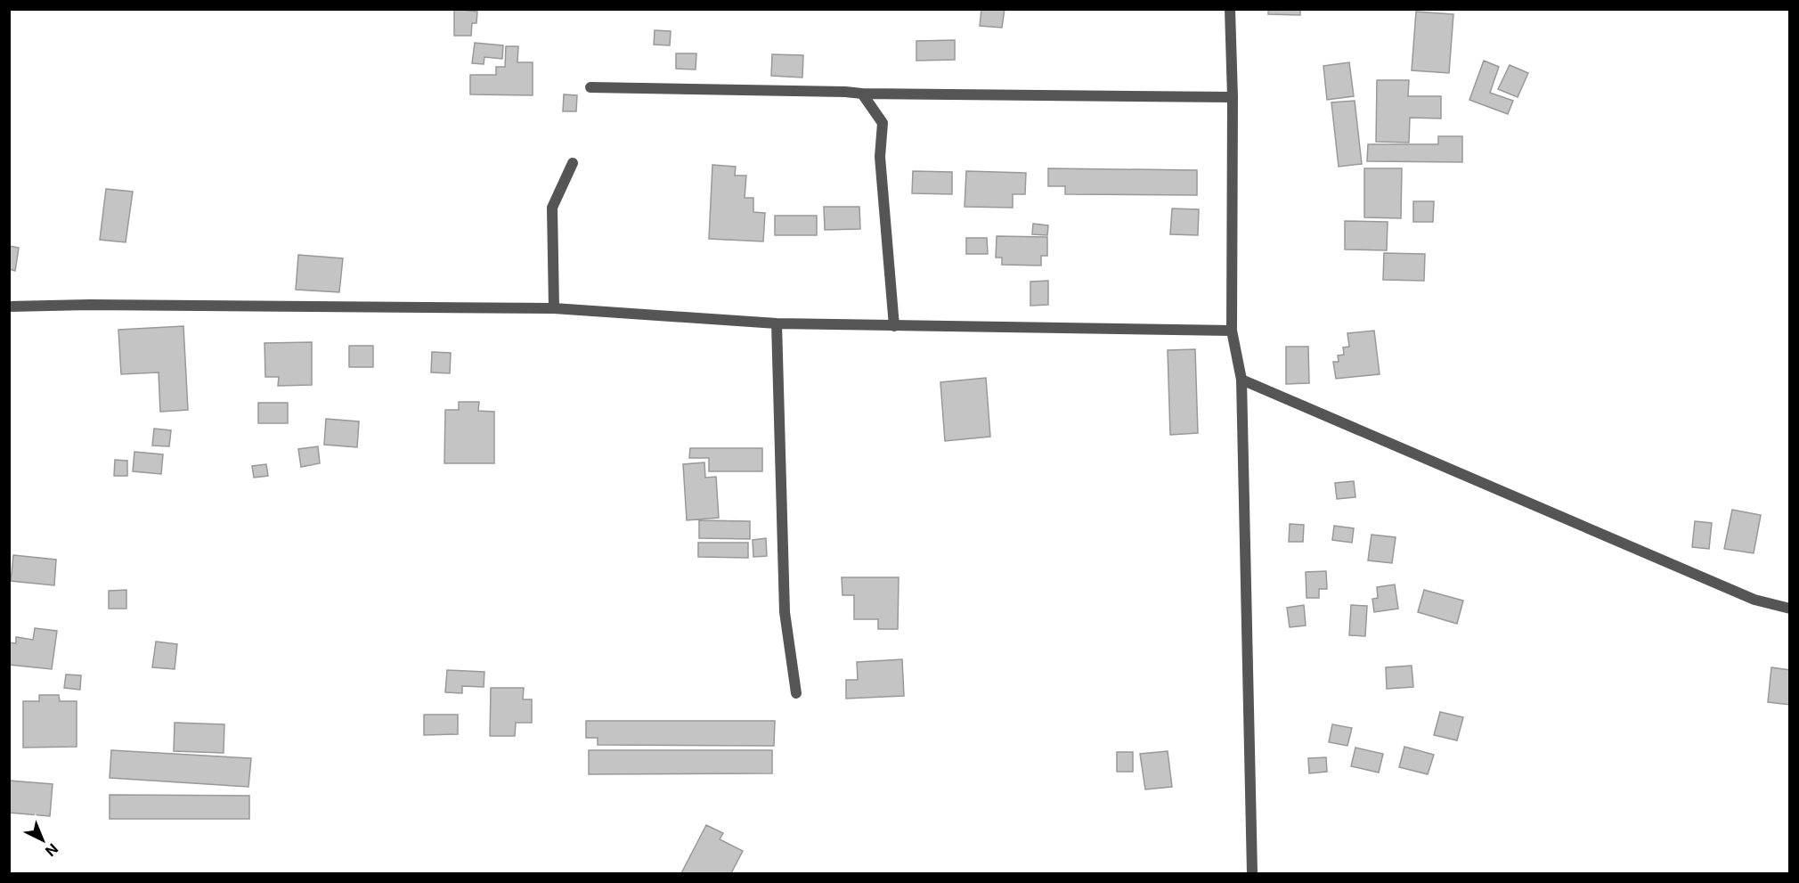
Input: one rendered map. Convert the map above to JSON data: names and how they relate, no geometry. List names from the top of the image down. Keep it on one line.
{"north":"bottom right"}
